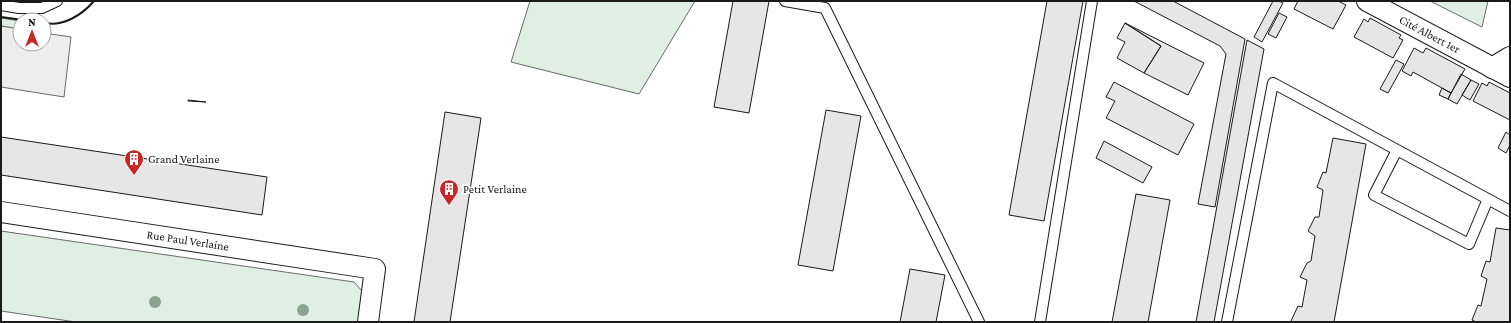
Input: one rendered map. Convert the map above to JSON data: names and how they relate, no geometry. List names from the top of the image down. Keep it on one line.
{"streets":{"street":["Cité Albert 1er","Rue Paul Verlaine"]},"places":{"building":["Grand Verlaine","Petit Verlaine"]},"north":"top"}
